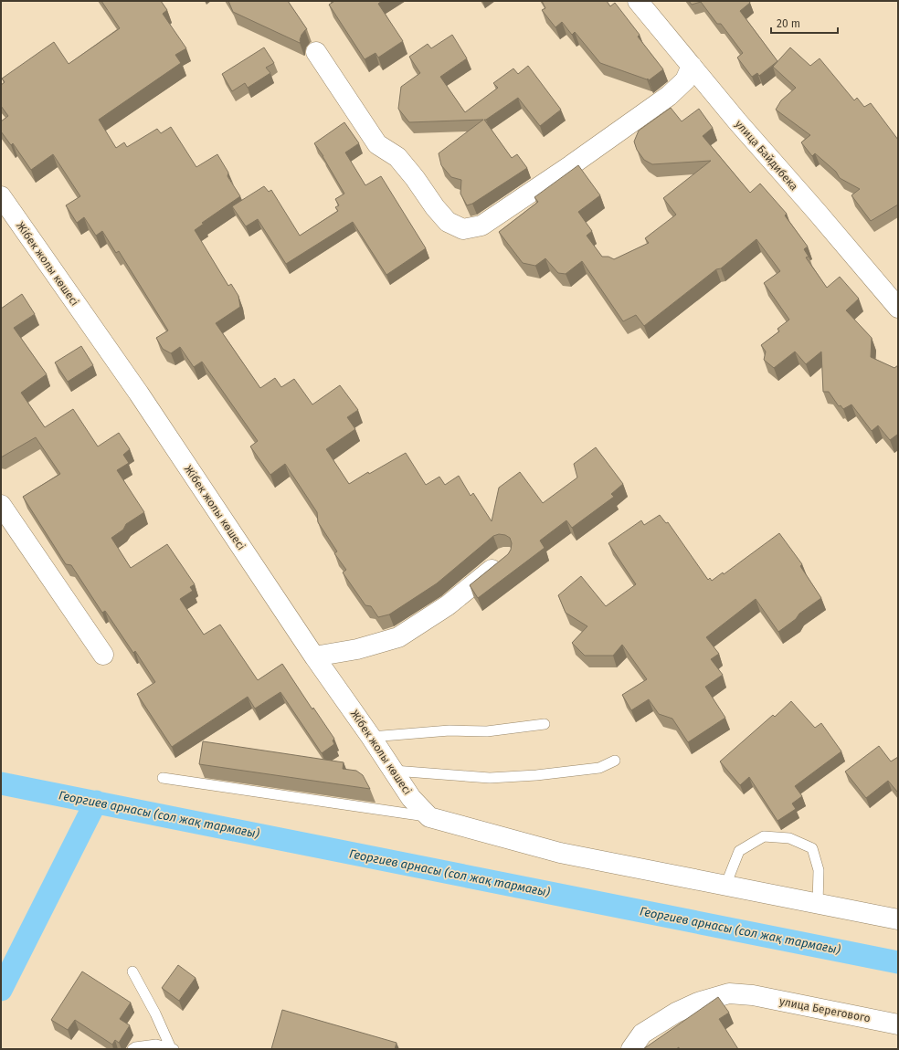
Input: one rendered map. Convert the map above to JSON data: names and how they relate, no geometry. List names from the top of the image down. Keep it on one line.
{"streets":{"street":["улица Байдибека","Жібек жолы көшесі","улица Берегового"]},"water":["Георгиев арнасы (сол жақ тармағы)"],"scale_bar":"20 m"}
